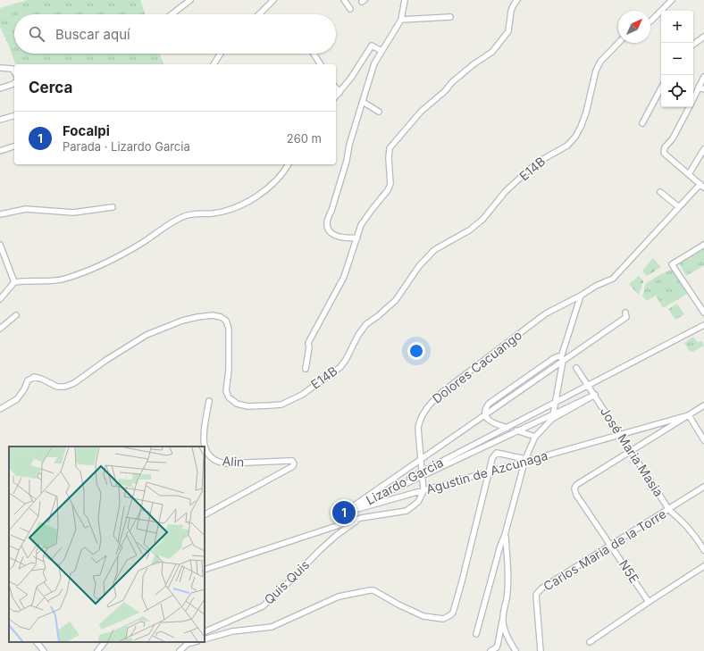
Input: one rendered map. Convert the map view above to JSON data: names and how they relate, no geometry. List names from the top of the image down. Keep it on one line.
{"streets":{"street":["E14B","Dolores Cacuango","José Maria Masia","Alin","Agustin de Azcunaga","Lizardo Garcia","Carlos Maria de la Torre","N5E","Quis Quis"]},"crossings":[["Dolores Cacuango","Agustin de Azcunaga"],["Dolores Cacuango","Lizardo Garcia"],["José Maria Masia","Agustin de Azcunaga"],["José Maria Masia","Lizardo Garcia"],["José Maria Masia","Carlos Maria de la Torre"],["José Maria Masia","N5E"],["Agustin de Azcunaga","Lizardo Garcia"],["Carlos Maria de la Torre","N5E"]],"north":"top right","page":{"map_buttons":["+","−"],"search":"Buscar aquí","heading":"Cerca","list":[{"mark":"1","name":"Focalpi","note":"Parada · Lizardo Garcia","value":"260 m"}],"pins":"1"}}
